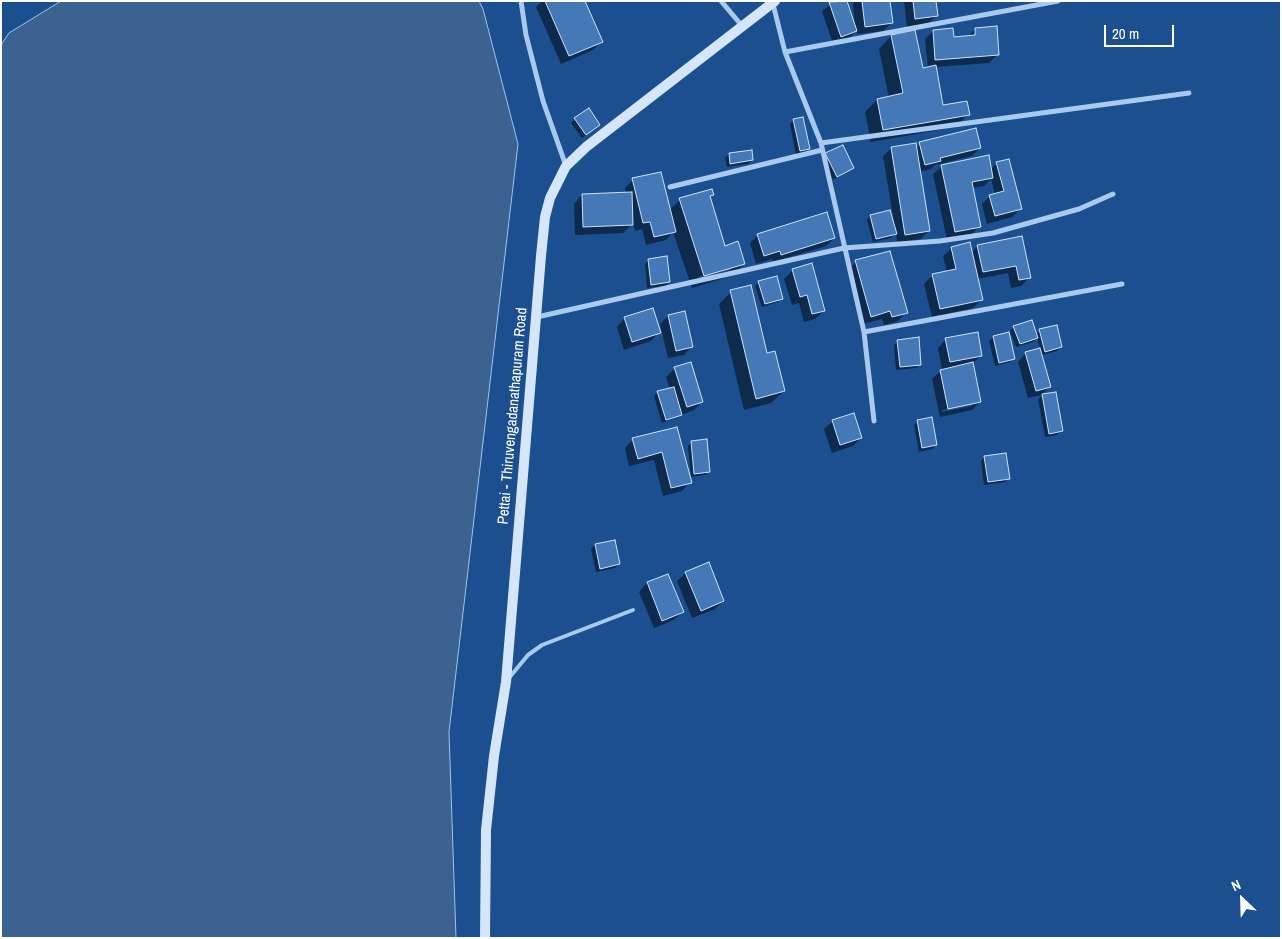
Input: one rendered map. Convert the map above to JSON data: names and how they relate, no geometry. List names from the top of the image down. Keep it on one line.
{"streets":{"main road":["Pettai - Thiruvengadanathapuram Road"]},"scale_bar":"20 m","north":"top left"}
